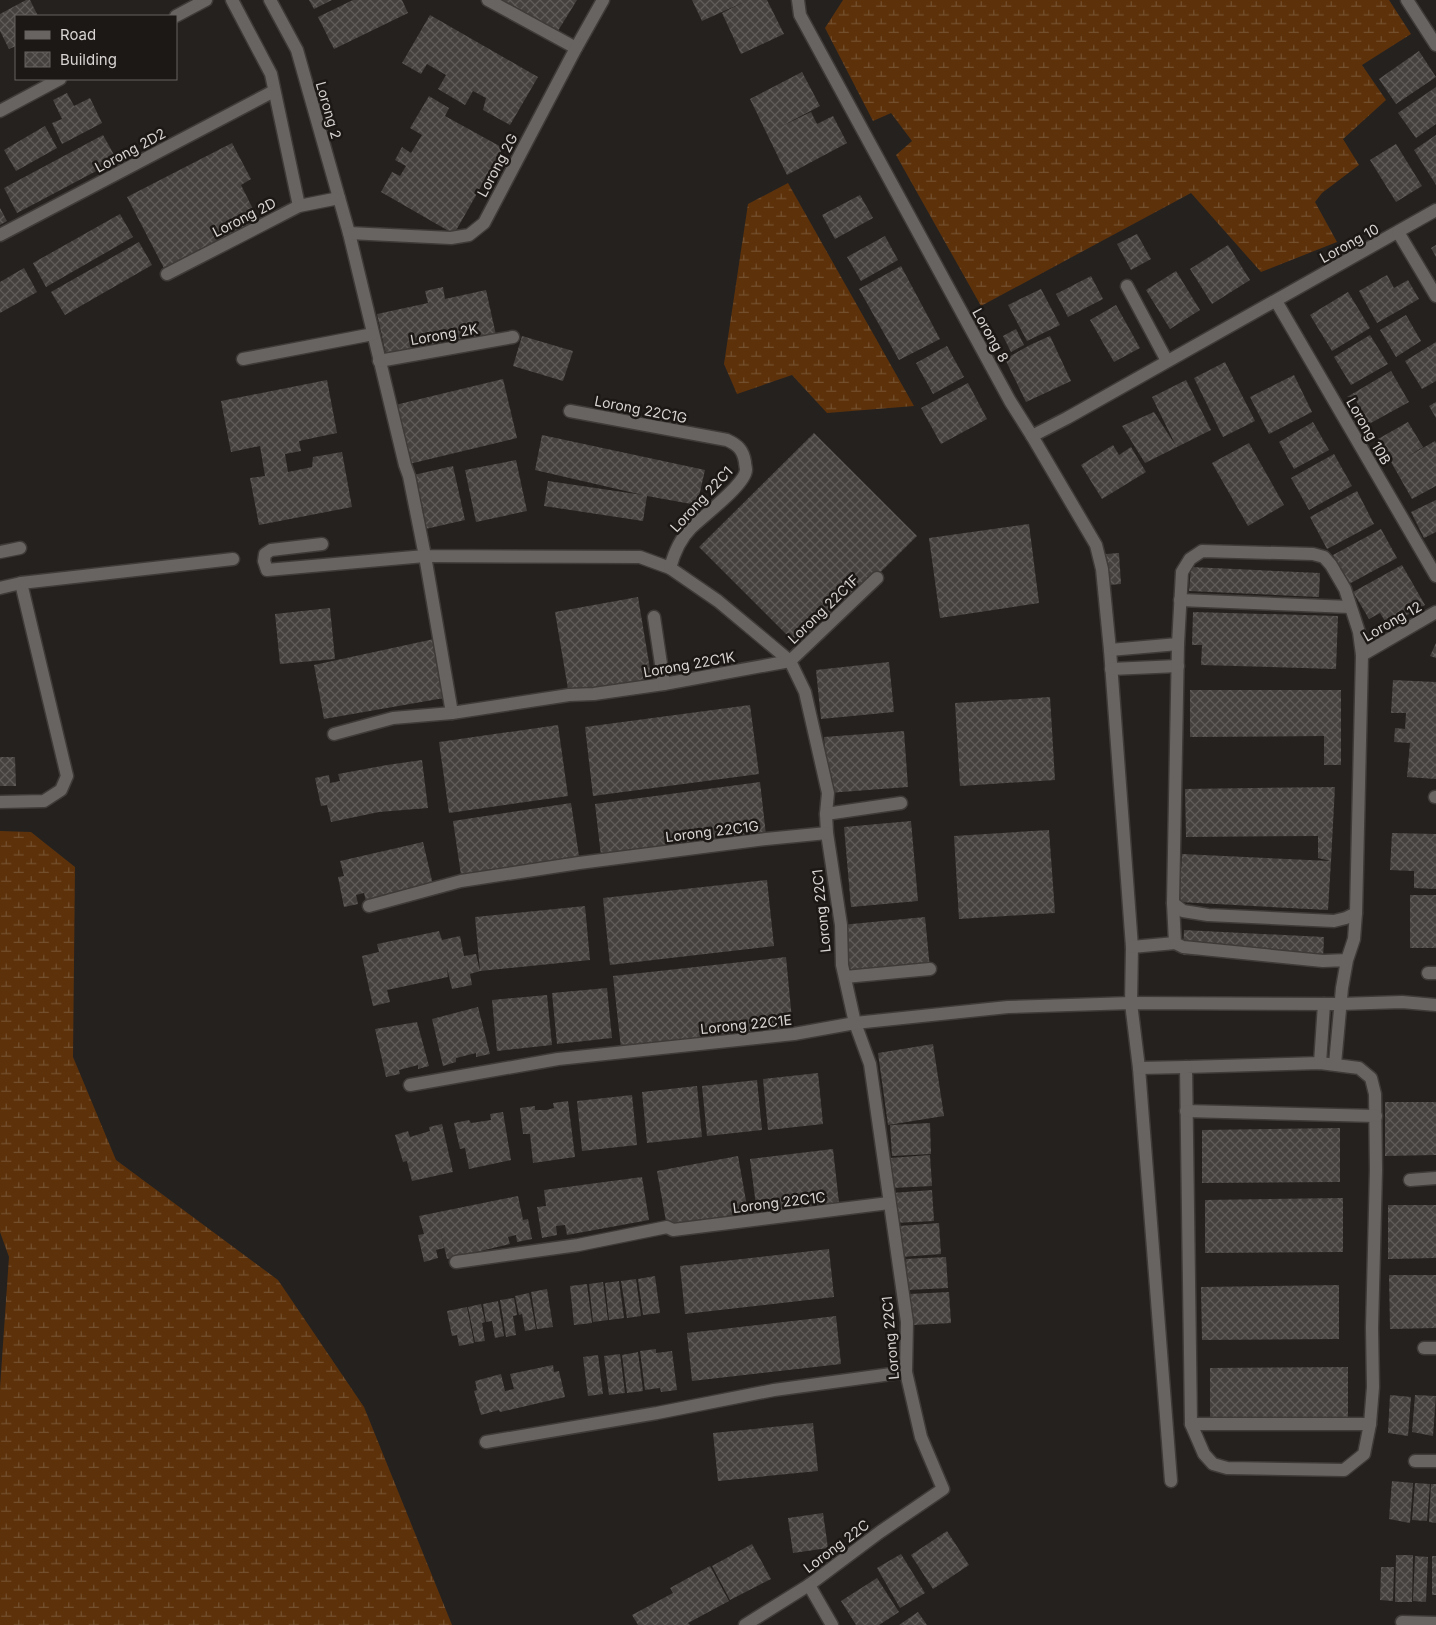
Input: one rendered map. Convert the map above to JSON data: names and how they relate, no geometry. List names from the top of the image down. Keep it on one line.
{"streets":{"street":["Lorong 2","Lorong 2D2","Lorong 2G","Lorong 2D","Lorong 10","Lorong 2K","Lorong 8","Lorong 22C1G","Lorong 10B","Lorong 22C1","Lorong 22C1F","Lorong 12","Lorong 22C1K","Lorong 22C1E","Lorong 22C1C","Lorong 22C"]},"crossings":[["Lorong 2","Lorong 2G"],["Lorong 2","Lorong 2D"],["Lorong 2","Lorong 2K"],["Lorong 2","Lorong 22C1K"],["Lorong 10","Lorong 10B"],["Lorong 8","Lorong 22C1E"],["Lorong 22C1G","Lorong 22C1"],["Lorong 22C1","Lorong 22C1F"],["Lorong 22C1","Lorong 22C1K"],["Lorong 22C1","Lorong 22C1E"],["Lorong 22C1","Lorong 22C1C"],["Lorong 22C1","Lorong 22C"],["Lorong 22C1F","Lorong 22C1K"]],"legend":["Road","Building"]}
